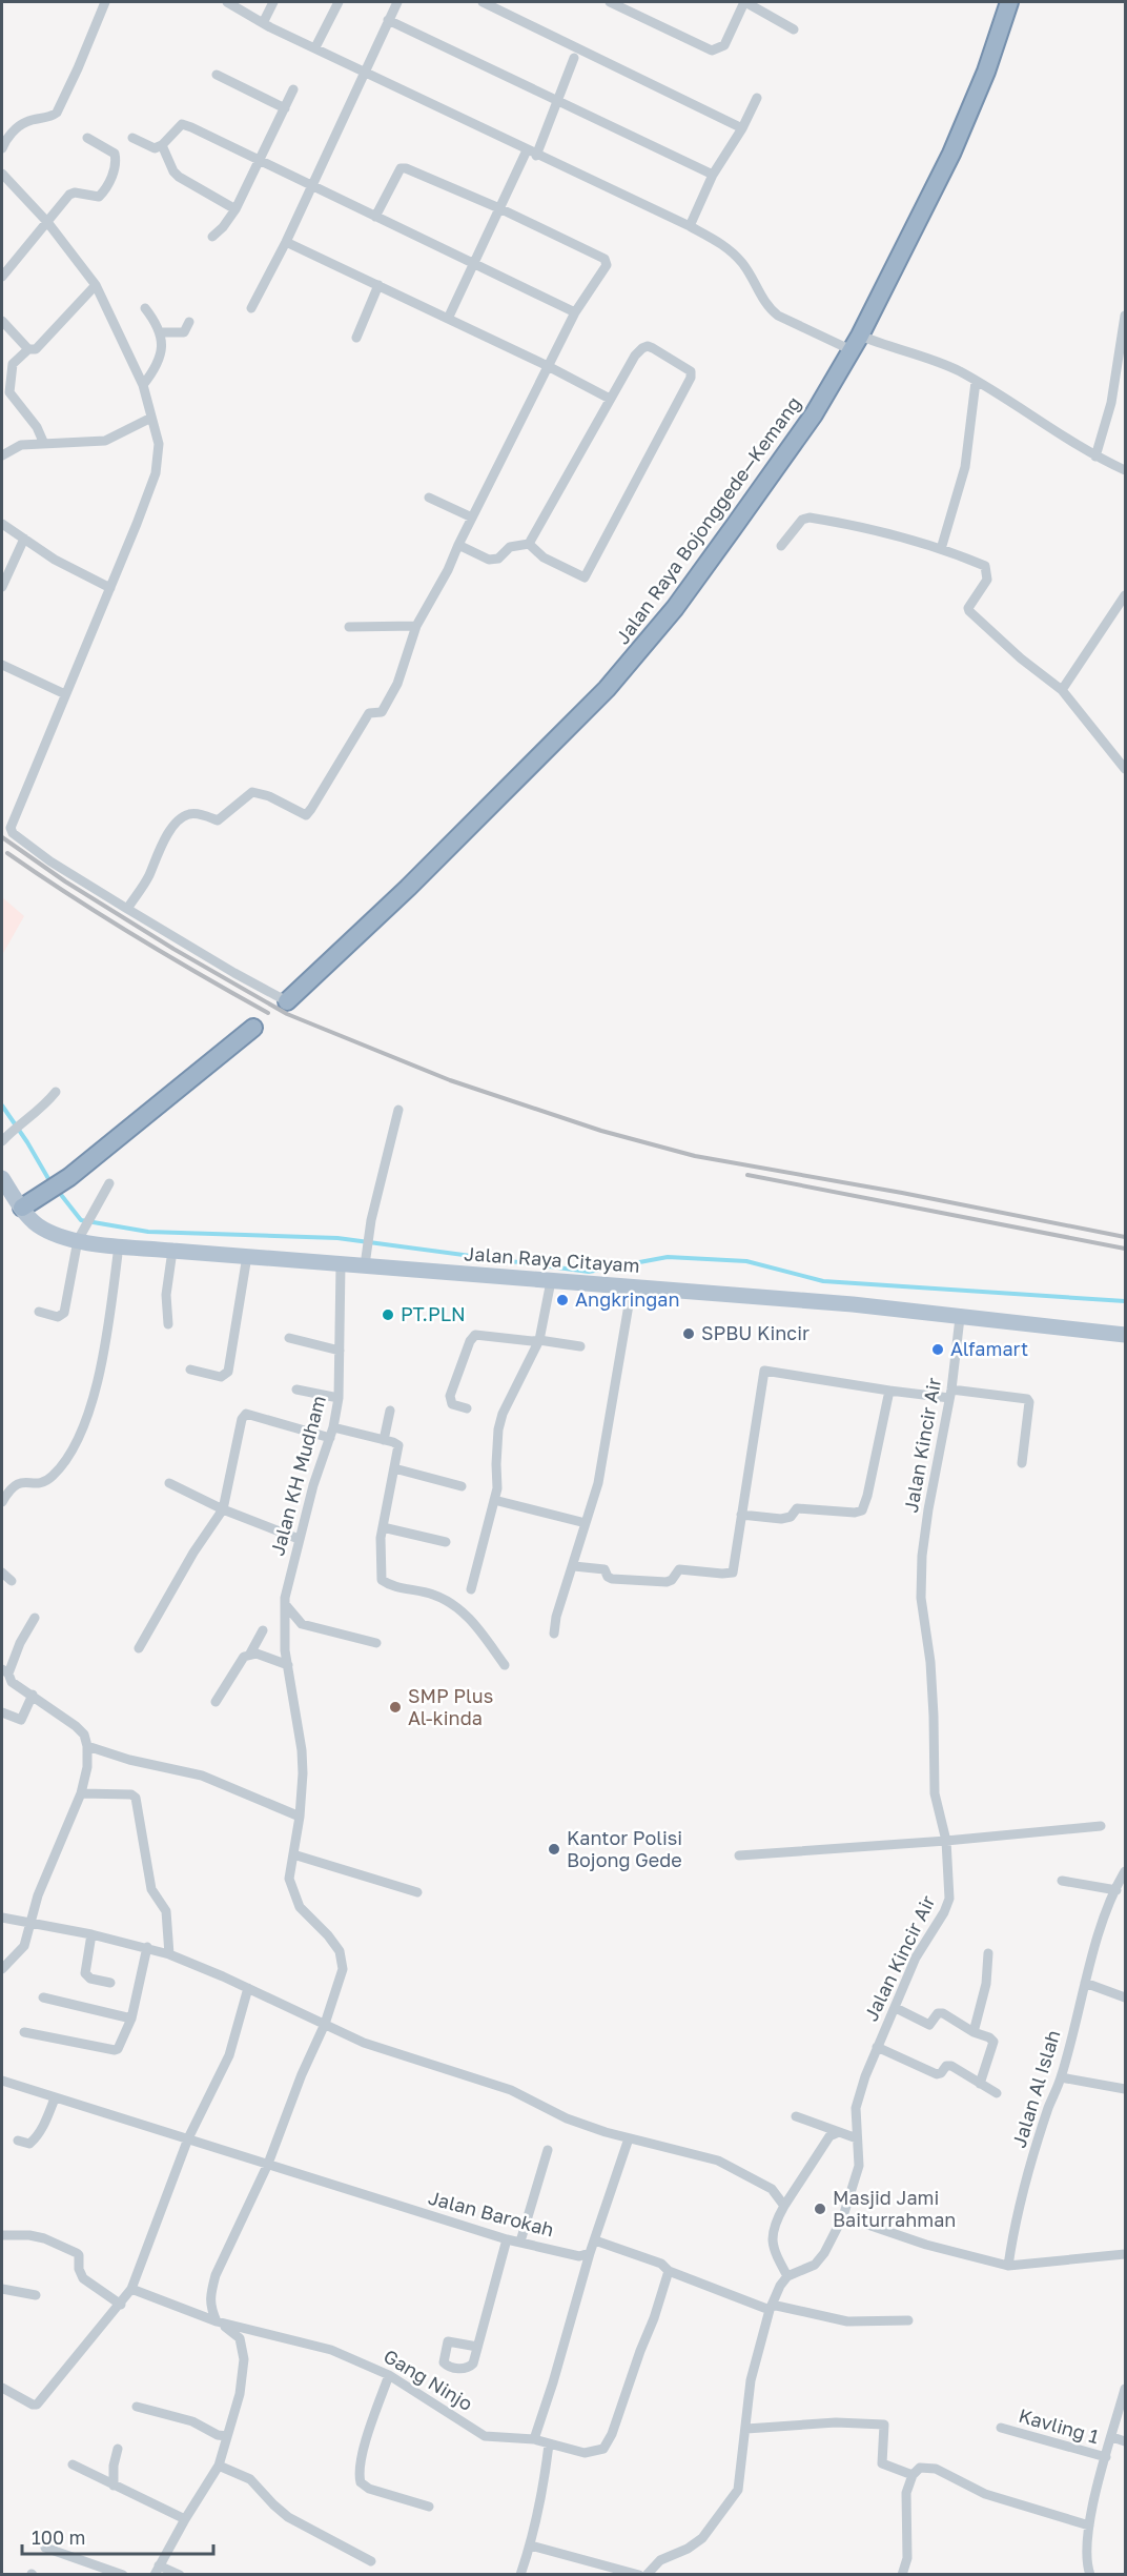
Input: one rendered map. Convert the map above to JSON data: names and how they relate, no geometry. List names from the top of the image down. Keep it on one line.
{"streets":{"highway":["Jalan Raya Bojonggede—Kemang"],"main road":["Jalan Raya Citayam"],"street":["Jalan Kincir Air","Jalan KH Mudham","Jalan Al Islah","Jalan Barokah","Gang Ninjo","Kavling 1"]},"crossings":[["Jalan Raya Citayam","Jalan Kincir Air"],["Jalan Raya Citayam","Jalan KH Mudham"]],"places":["Angkringan","PT.PLN","SPBU Kincir","Alfamart","SMP Plus Al-kinda","Kantor Polisi Bojong Gede","Masjid Jami Baiturrahman"],"scale_bar":"100 m"}
